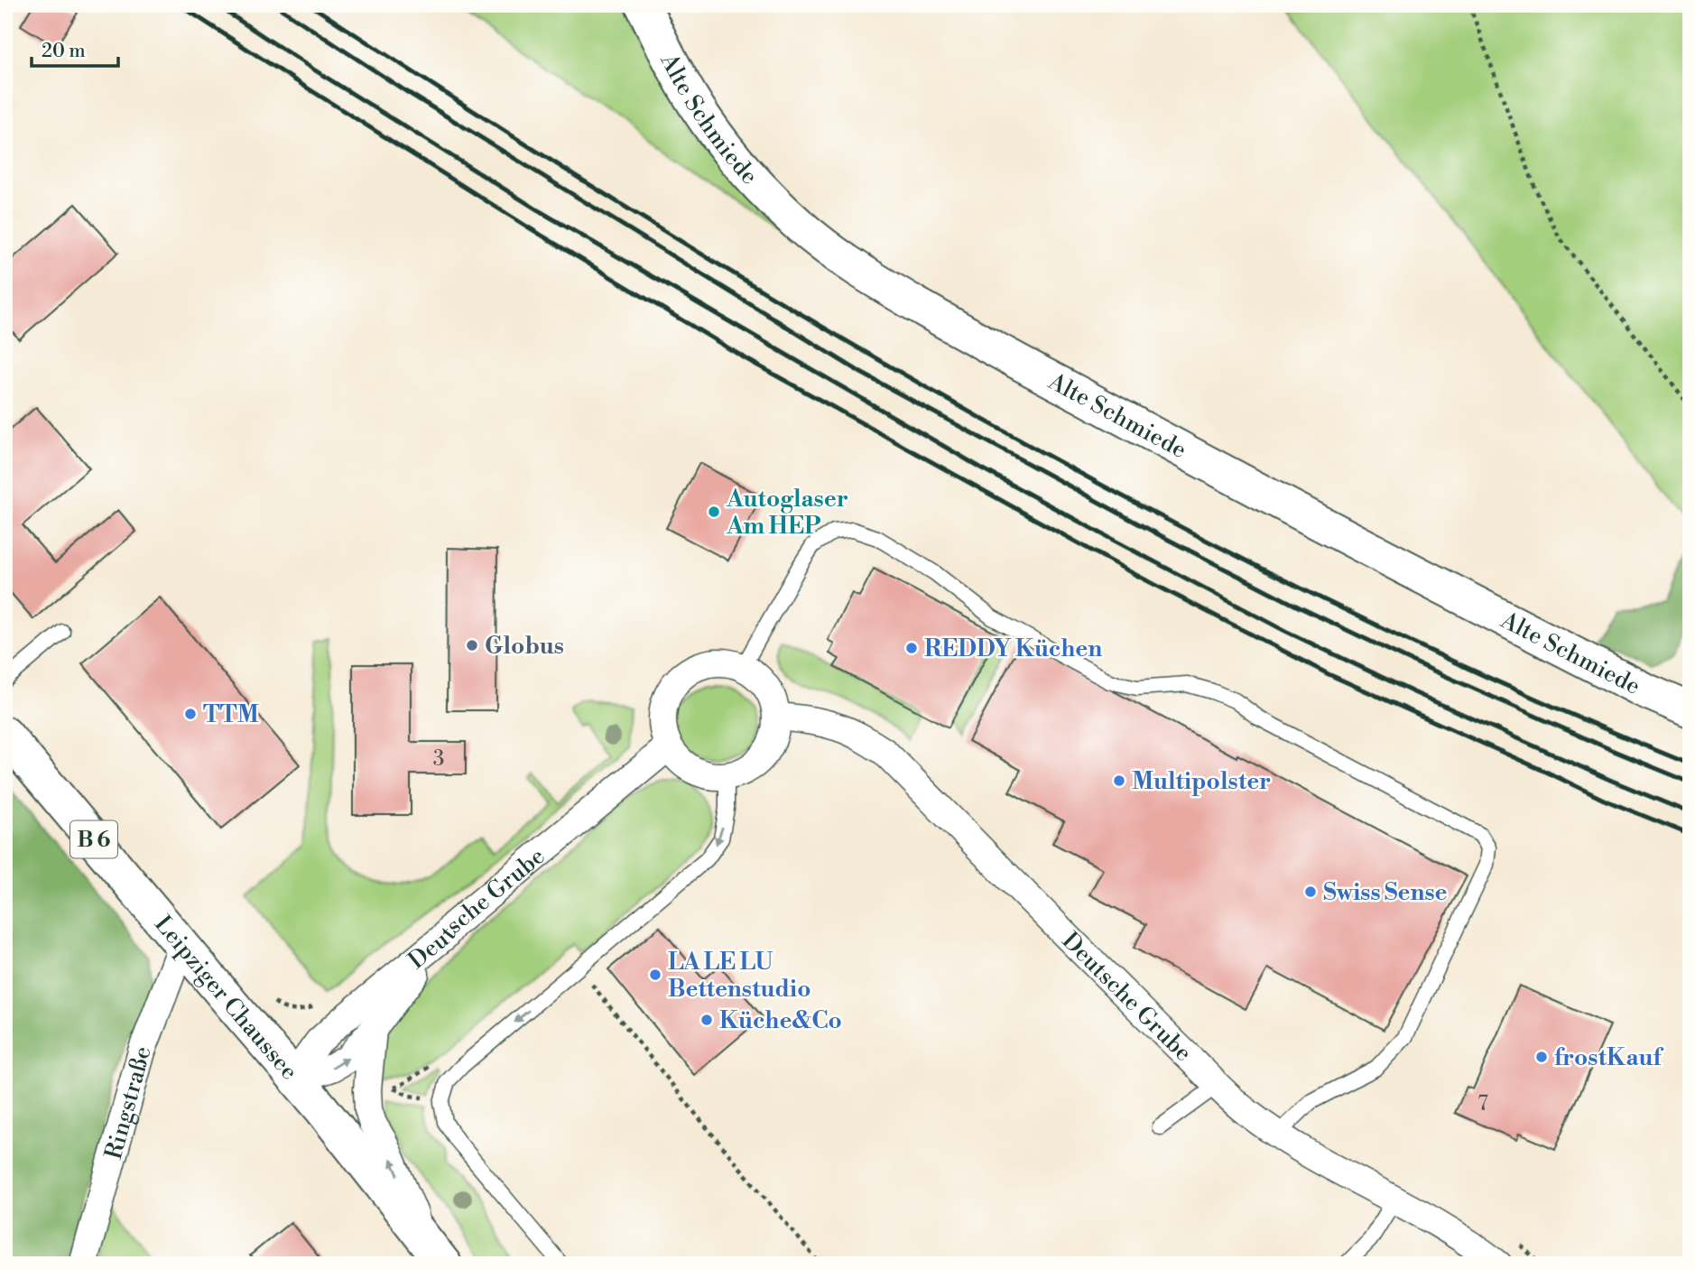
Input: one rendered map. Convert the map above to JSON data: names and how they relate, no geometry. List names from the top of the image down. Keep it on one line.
{"streets":{"street":["Alte Schmiede","B 6","Deutsche Grube","Leipziger Chaussee","Ringstraße"]},"crossings":[["Deutsche Grube","Leipziger Chaussee"],["Leipziger Chaussee","Ringstraße"]],"places":["Autoglaser Am HEP","Globus","REDDY Küchen","TTM","Multipolster","Swiss Sense","LA LE LU Bettenstudio","Küche&Co","frostKauf"],"house_numbers":["3","7"],"scale_bar":"20 m"}
